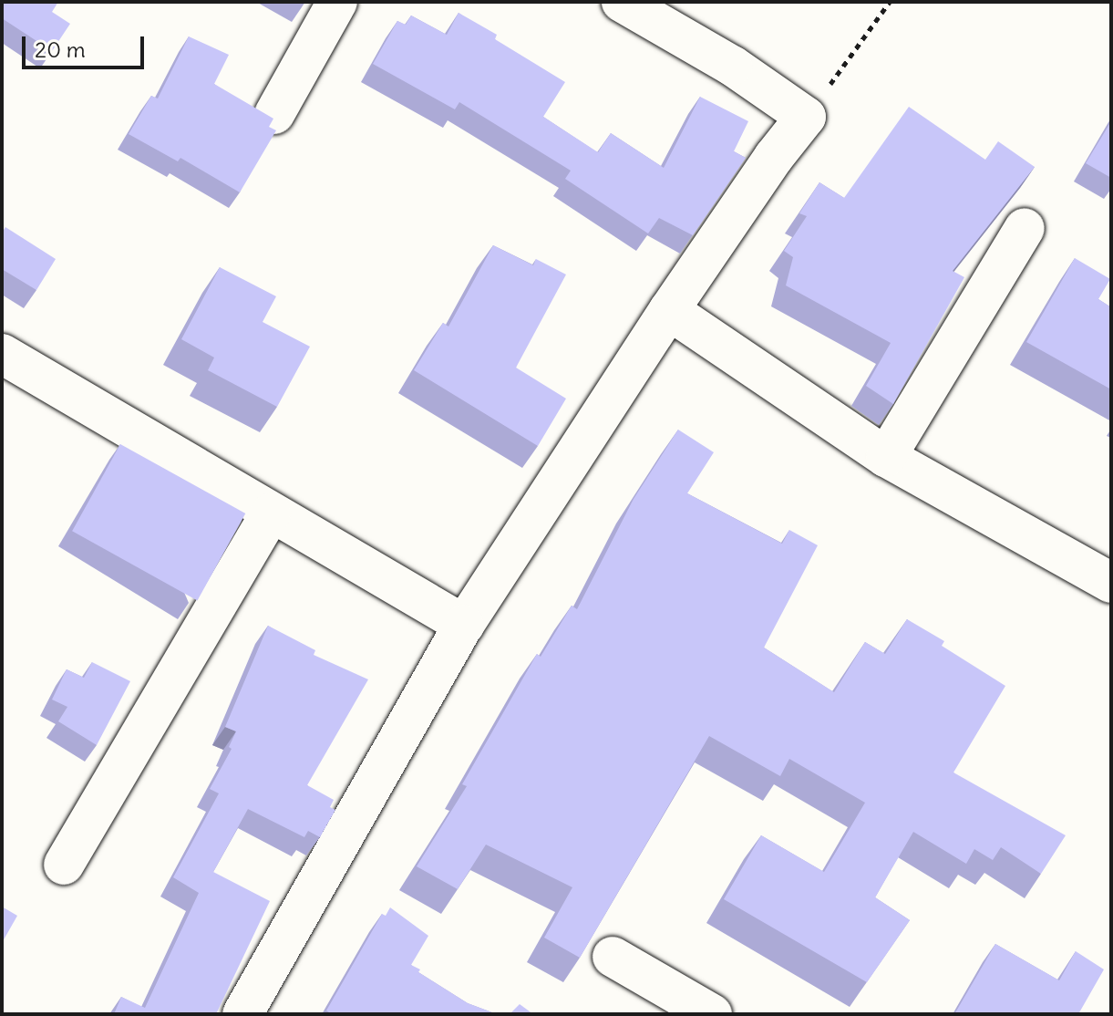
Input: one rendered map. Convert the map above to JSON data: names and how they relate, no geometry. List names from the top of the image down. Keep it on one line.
{"scale_bar":"20 m"}
